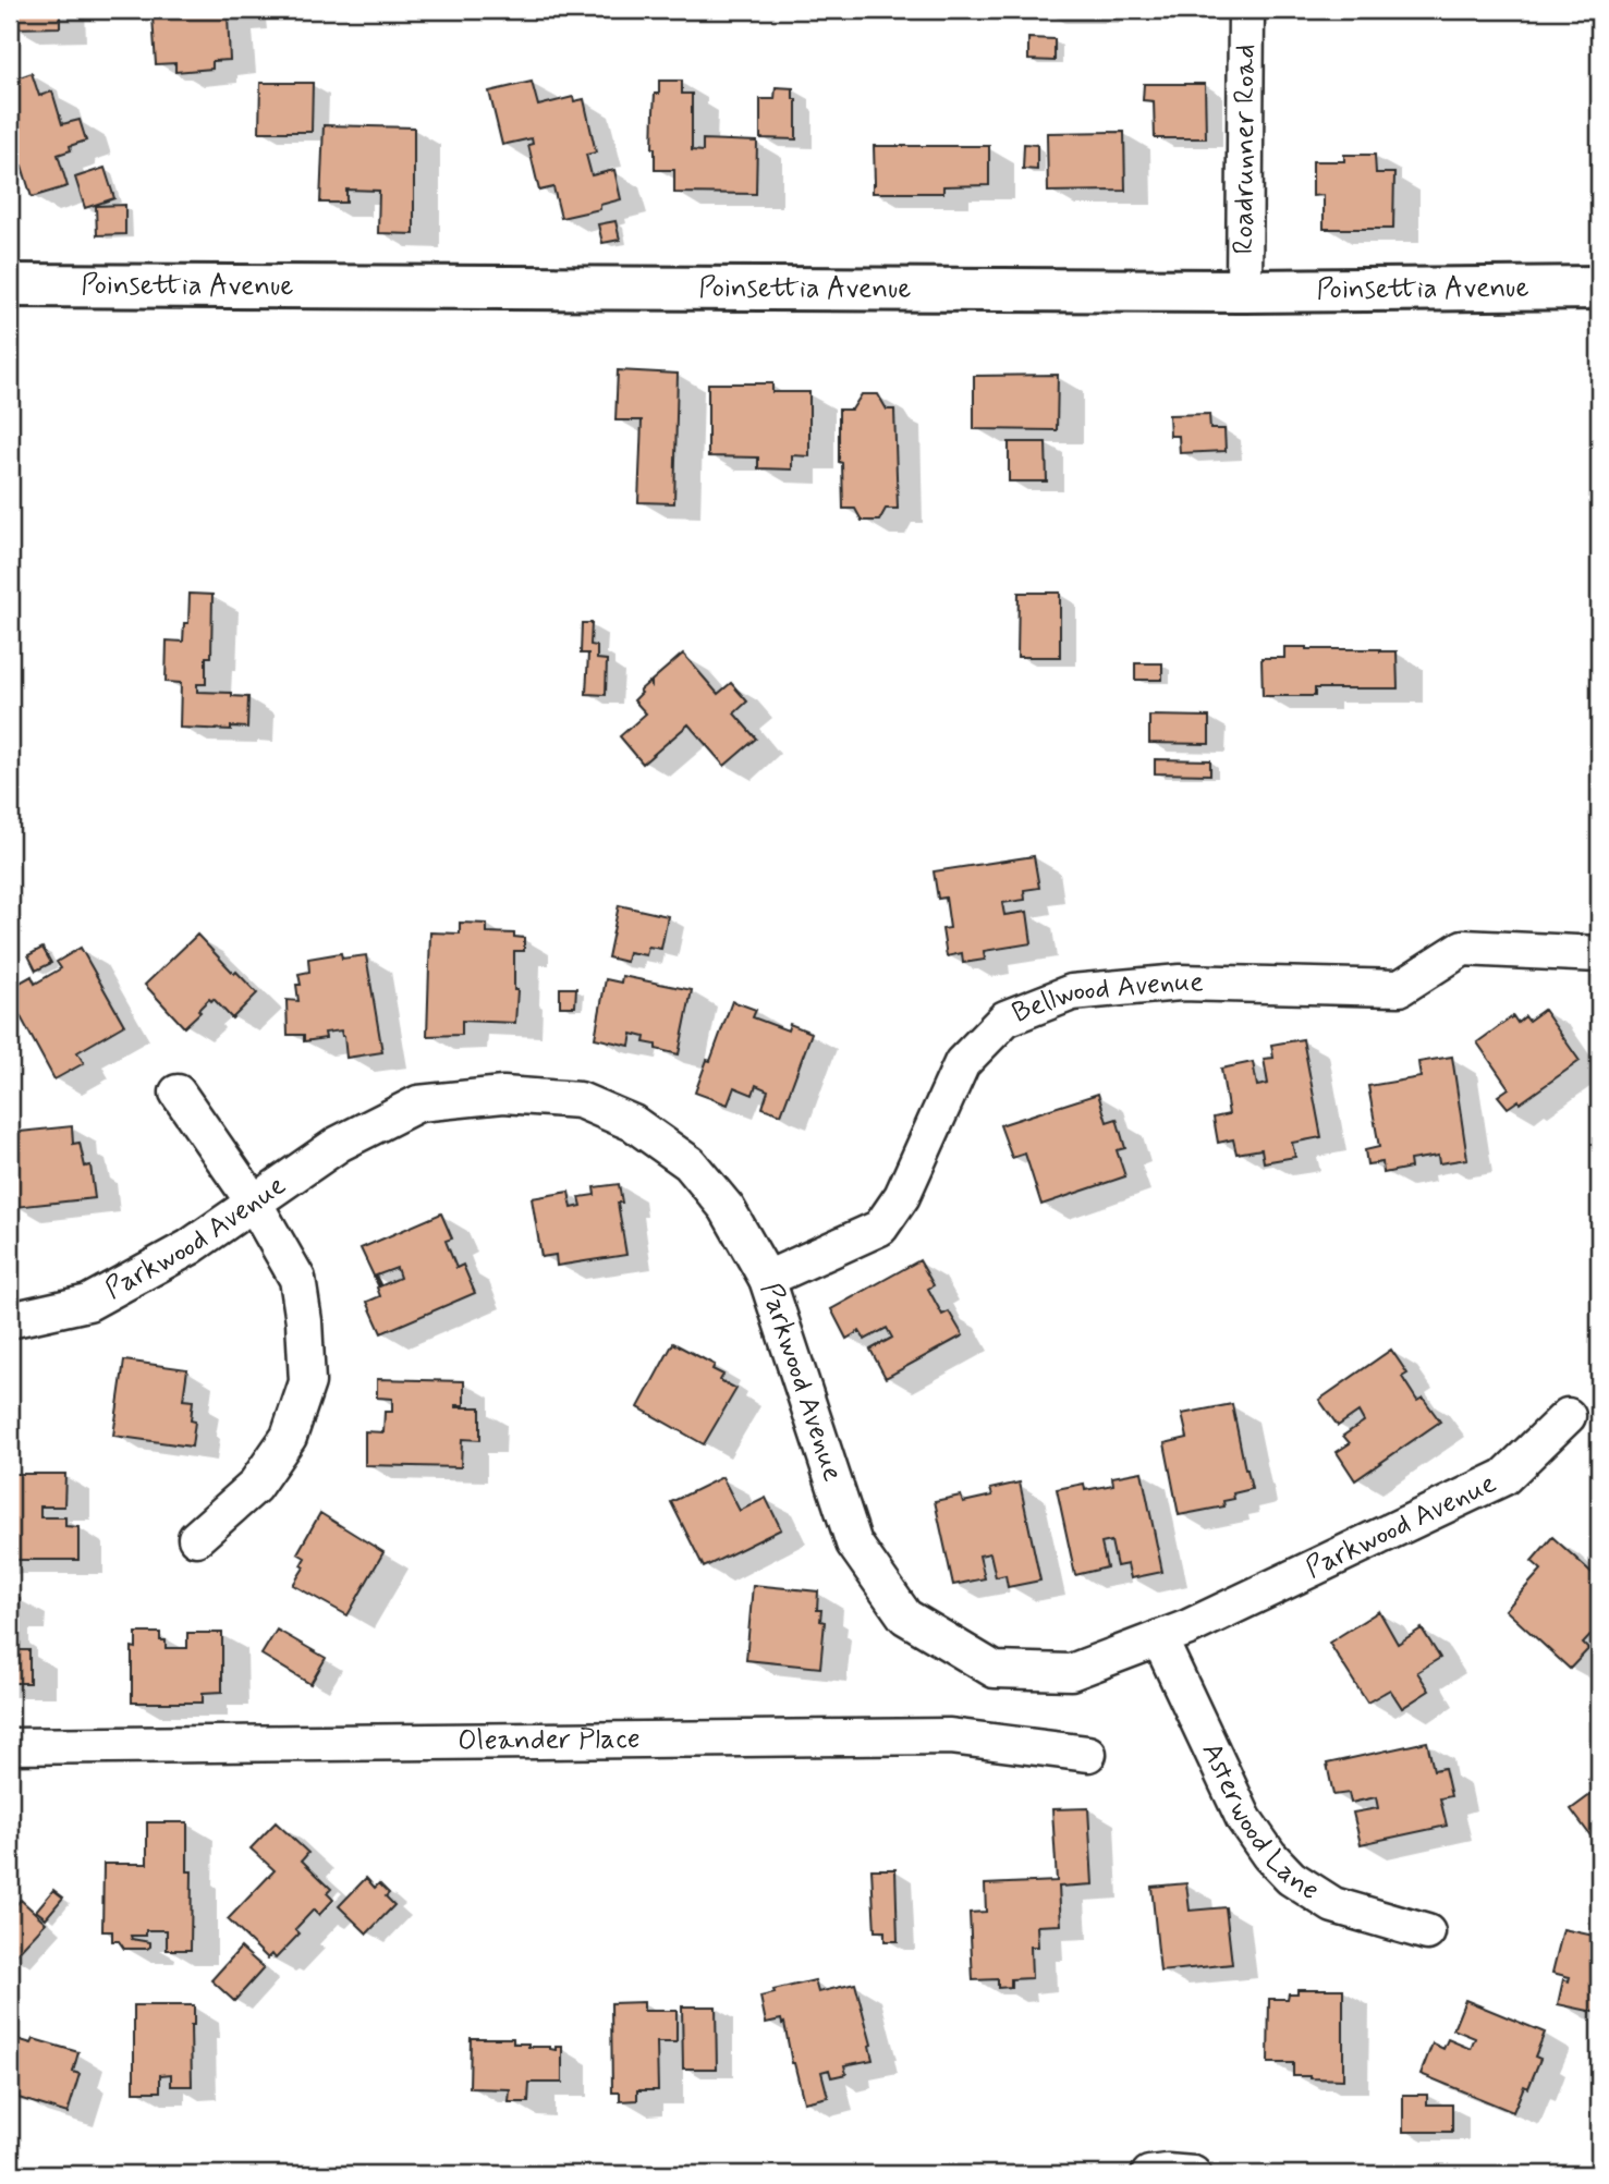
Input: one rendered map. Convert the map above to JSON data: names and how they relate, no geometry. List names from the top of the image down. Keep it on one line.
{"streets":{"street":["Roadrunner Road","Poinsettia Avenue","Bellwood Avenue","Parkwood Avenue","Oleander Place","Asterwood Lane"]},"crossings":[["Roadrunner Road","Poinsettia Avenue"],["Bellwood Avenue","Parkwood Avenue"],["Parkwood Avenue","Asterwood Lane"]]}
